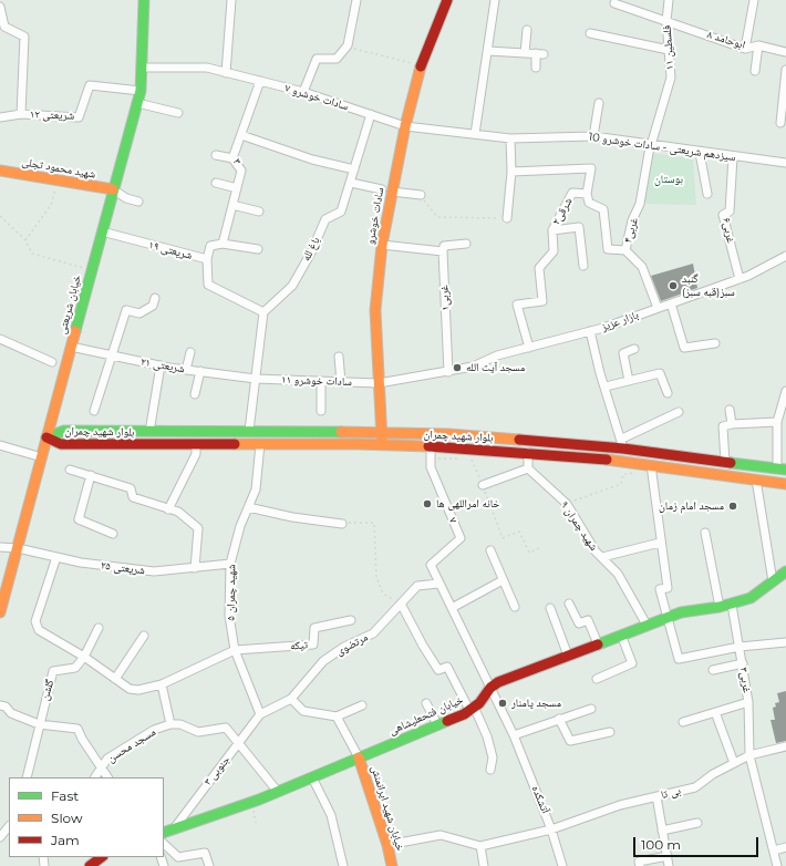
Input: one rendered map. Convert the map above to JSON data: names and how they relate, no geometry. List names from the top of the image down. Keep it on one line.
{"streets":{"main road":["شهید محمود تجلی","سادات خوشرو","خیابان شریعتی","بلوار شهید چمران","خیابان فتحعلیشاهی","خیابان شهید ایرانمنش"],"street":["ابوحامد ۸","فلسطین ۱۱","سادات خوشرو ۷","شریعتی ۱۲","سیزدهم شریعتی - سادات خوشرو 10","۳","شرقی۲","غربی۴","غربی۶","باغ لله","شریعتی ۱۹","غربی۱","بازار عزیز","شریعتی ۲۱","سادات خوشرو ۱۱","۷","شهید چمران ۹","شریعتی ۲۵","شهید چمران ۵","مرتضوی","تیکه","غربی۳","گلشن","مسجد محسن","۳ جنوبی","بی تا","آتشکده"]},"crossings":[["ابوحامد ۸","فلسطین ۱۱"],["فلسطین ۱۱","سیزدهم شریعتی - سادات خوشرو 10"],["فلسطین ۱۱","غربی۴"],["سادات خوشرو ۷","سیزدهم شریعتی - سادات خوشرو 10"],["سادات خوشرو ۷","۳"],["سادات خوشرو ۷","سادات خوشرو"],["سادات خوشرو ۷","خیابان شریعتی"],["شریعتی ۱۲","خیابان شریعتی"],["سیزدهم شریعتی - سادات خوشرو 10","سادات خوشرو"],["سیزدهم شریعتی - سادات خوشرو 10","غربی۴"],["سیزدهم شریعتی - سادات خوشرو 10","غربی۶"],["شهید محمود تجلی","خیابان شریعتی"],["شرقی۲","بازار عزیز"],["سادات خوشرو","سادات خوشرو ۱۱"],["سادات خوشرو","بلوار شهید چمران"],["غربی۴","بازار عزیز"],["غربی۶","بازار عزیز"],["باغ لله","شریعتی ۱۹"],["شریعتی ۱۹","خیابان شریعتی"],["غربی۱","بازار عزیز"],["غربی۱","سادات خوشرو ۱۱"],["خیابان شریعتی","شریعتی ۲۱"],["خیابان شریعتی","بلوار شهید چمران"],["خیابان شریعتی","شریعتی ۲۵"],["بازار عزیز","سادات خوشرو ۱۱"],["شریعتی ۲۱","سادات خوشرو ۱۱"],["بلوار شهید چمران","۷"],["بلوار شهید چمران","شهید چمران ۵"],["۷","مرتضوی"],["۷","آتشکده"],["شهید چمران ۹","خیابان فتحعلیشاهی"],["شریعتی ۲۵","شهید چمران ۵"],["شهید چمران ۵","تیکه"],["شهید چمران ۵","۳ جنوبی"],["مرتضوی","آتشکده"],["غربی۳","خیابان فتحعلیشاهی"],["غربی۳","بی تا"],["خیابان فتحعلیشاهی","۳ جنوبی"],["خیابان فتحعلیشاهی","آتشکده"],["خیابان فتحعلیشاهی","خیابان شهید ایرانمنش"],["بی تا","آتشکده"]],"parks":["بوستان"],"places":["گنبد سبز(قبه سبز)","مسجد آیت الله","خانه امراللهی ها","مسجد امام زمان","مسجد پامنار"],"legend":["Fast","Slow","Jam"],"scale_bar":"100 m"}
